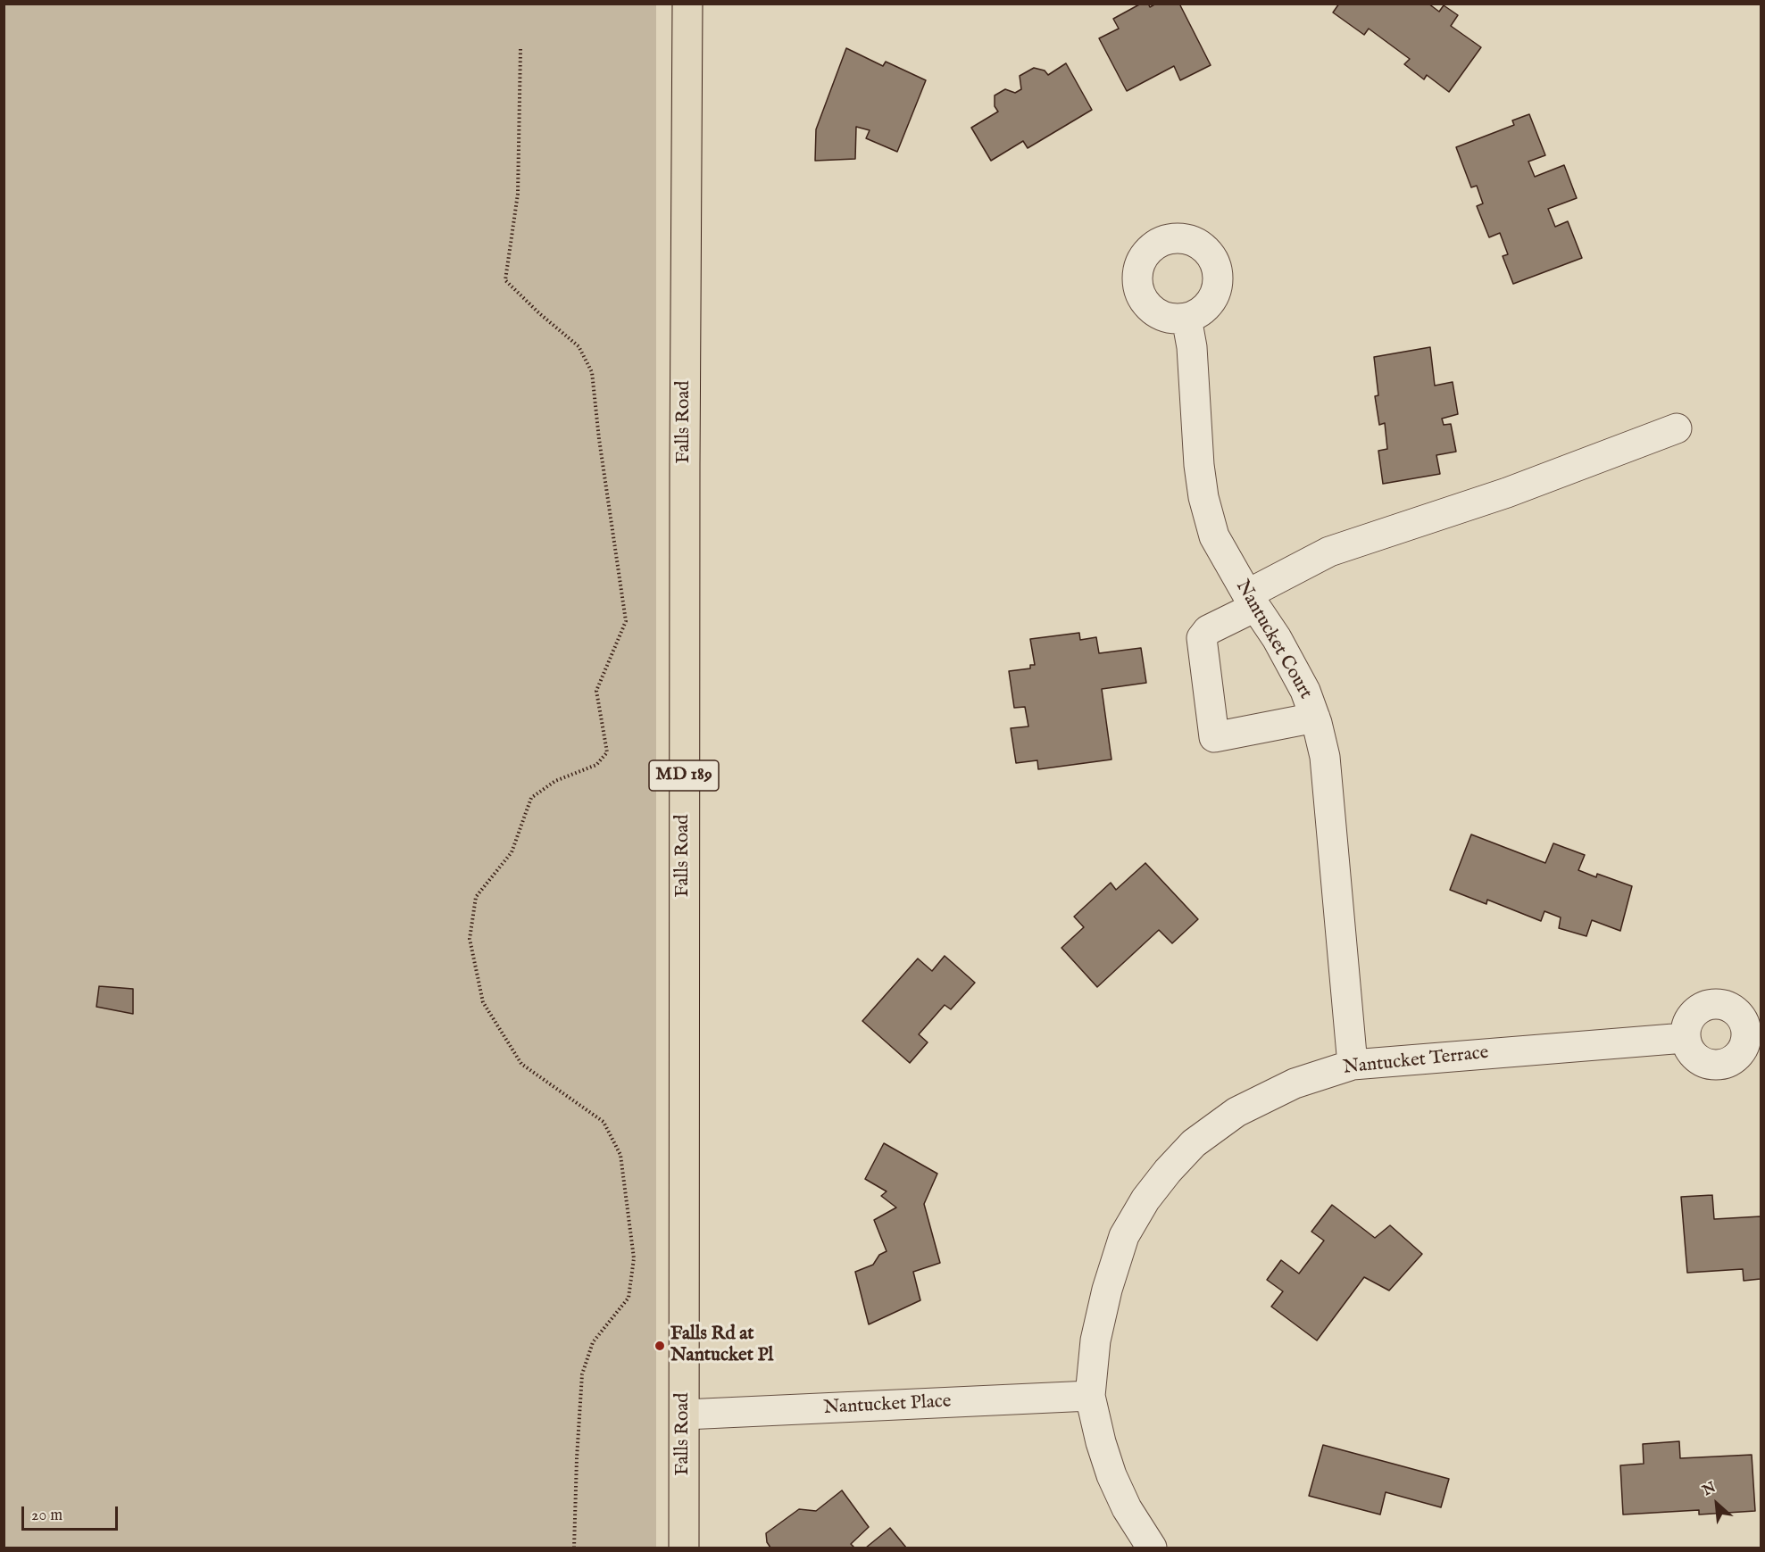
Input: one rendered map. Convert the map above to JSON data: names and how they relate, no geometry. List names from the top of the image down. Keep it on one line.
{"streets":{"main road":["Falls Road","MD 189"],"street":["Nantucket Court","Nantucket Terrace","Nantucket Place"]},"crossings":[["Falls Road","Nantucket Place"],["Nantucket Court","Nantucket Terrace"],["Nantucket Terrace","Nantucket Place"]],"places":["Falls Rd at Nantucket Pl"],"scale_bar":"20 m","north":"top left"}
